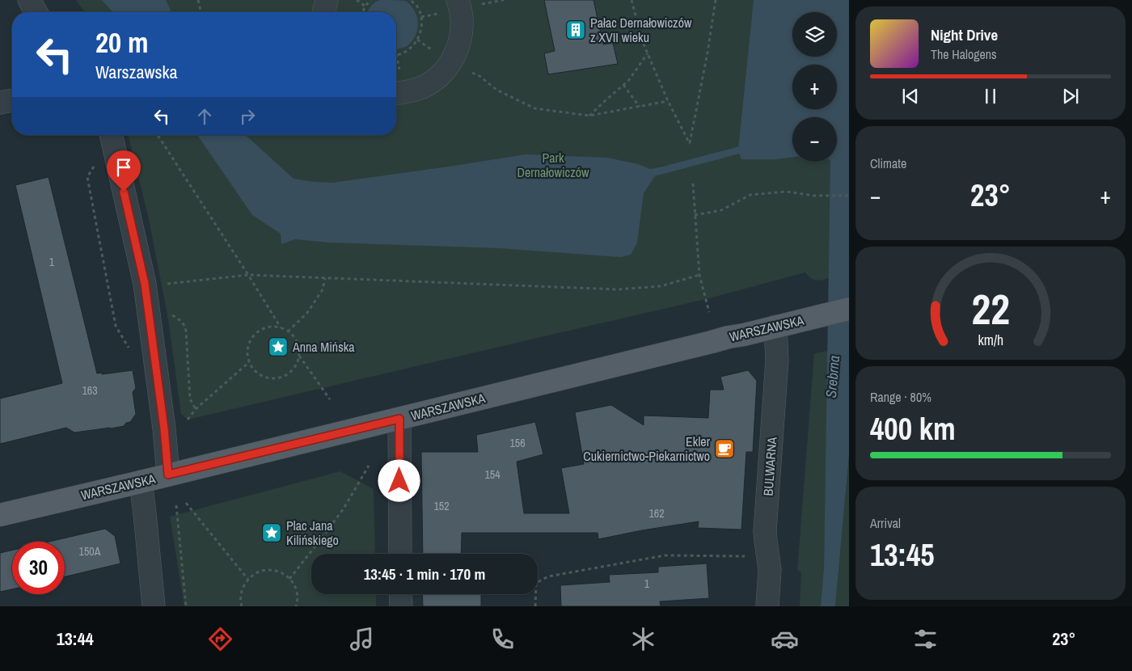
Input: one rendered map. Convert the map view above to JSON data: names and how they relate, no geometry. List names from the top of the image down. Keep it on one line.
{"streets":{"main road":["WARSZAWSKA"],"street":["BULWARNA"]},"crossings":[["WARSZAWSKA","BULWARNA"]],"water":["Srebrna"],"parks":["Park Dernałowiczów"],"places":{"building":["Pałac Dernałowiczów z XVII wieku"],"place":["Anna Mińska","Plac Jana Kilińskiego"],"cafe":["Ekler Cukiernictwo-Piekarnictwo"]},"house_numbers":["1","163","156","154","152","162","150A","1"],"page":{"map_buttons":["+","−"],"turn":["20 m","Warszawska"],"song":["Night Drive","The Halogens"],"tile":["Climate",["Range · 80%","400 km"],["Arrival","13:45"]],"heat":["−","23°","+"],"limit":"30","trip":"13:45 · 1 min · 170 m","tabs":["13:44","23°"],"gauge":["22","km/h"]}}
